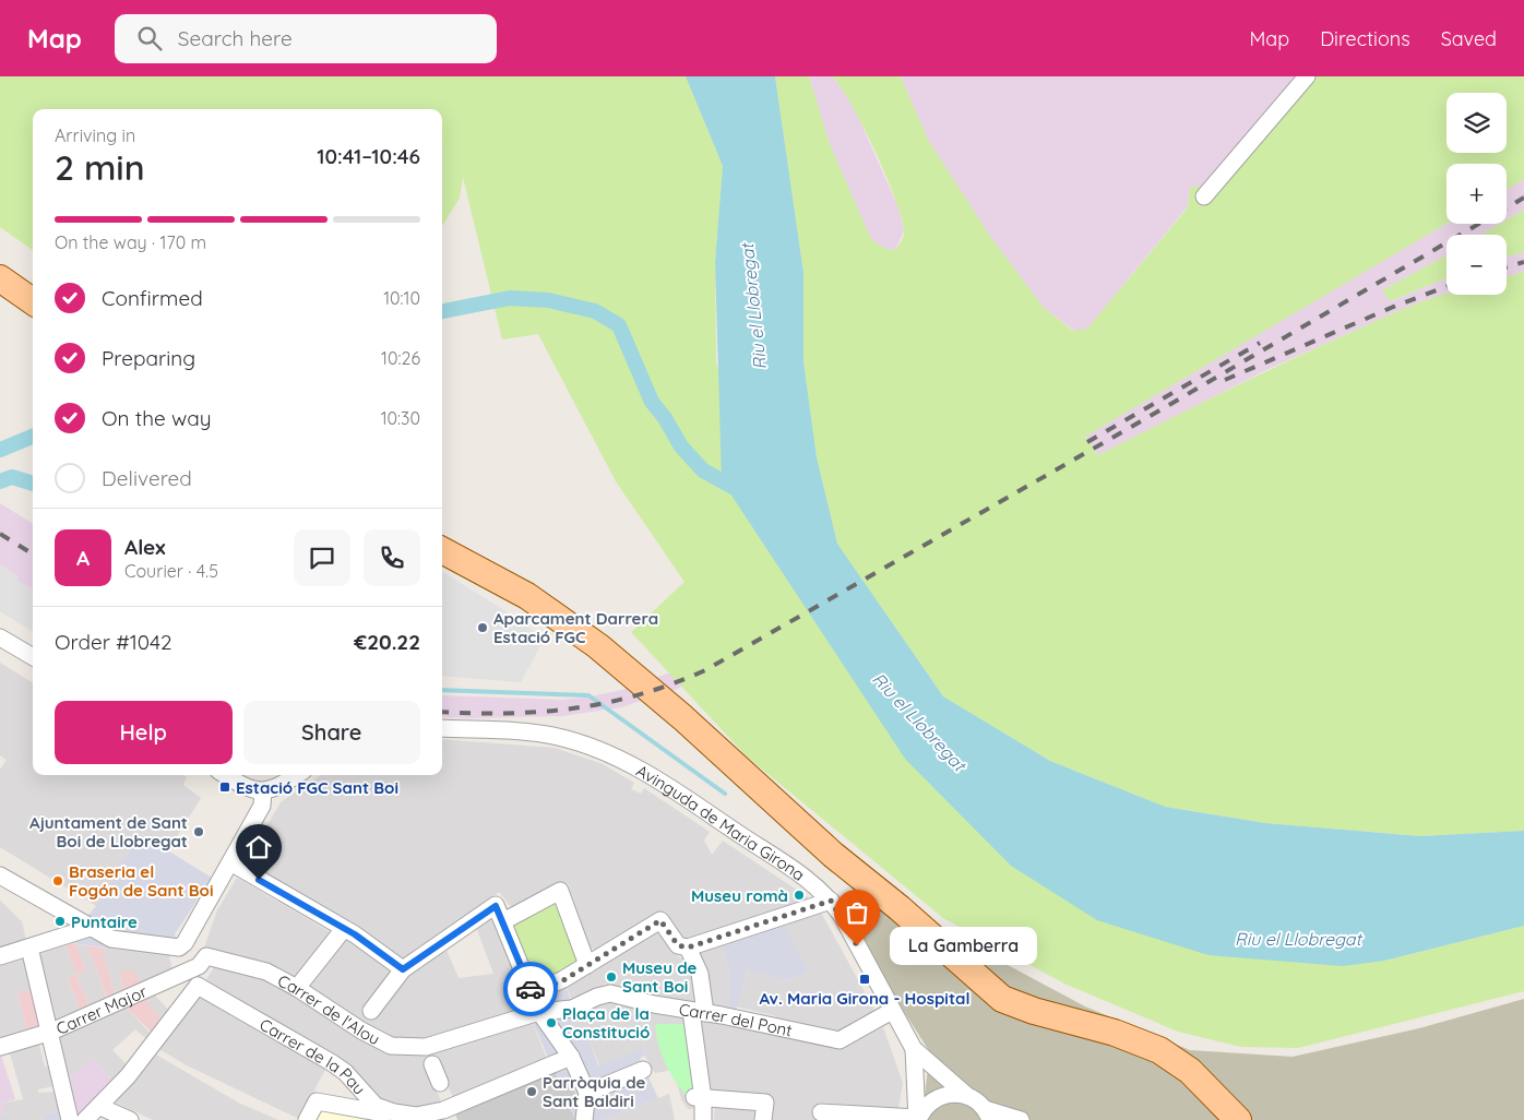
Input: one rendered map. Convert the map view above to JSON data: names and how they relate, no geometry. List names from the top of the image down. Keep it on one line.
{"streets":{"street":["Avinguda de Maria Girona","Carrer Major","Carrer de l'Alou","Carrer del Pont","Carrer de la Pau"]},"crossings":[["Avinguda de Maria Girona","Carrer del Pont"],["Carrer Major","Carrer de l'Alou"],["Carrer de l'Alou","Carrer del Pont"]],"water":["Riu el Llobregat"],"places":{"other":["Aparcament Darrera Estació FGC","Ajuntament de Sant Boi de Llobregat","Braseria el Fogón de Sant Boi","Museu romà","Puntaire","La Gamberra","Museu de Sant Boi","Plaça de la Constitució","Parròquia de Sant Baldiri"],"transit":["Estació FGC Sant Boi","Av. Maria Girona - Hospital"]},"page":{"header":"Map","search":"Search here","nav":["Map","Directions","Saved"],"map_buttons":["+","−"],"heading":["2 min","Arriving in","10:41–10:46"],"panel":["Alex","Courier · 4.5","Order #1042","€20.22"],"bar":"On the way · 170 m","list":[["Confirmed","10:10"],["Preparing","10:26"],["On the way","10:30"],"Delivered"],"round":"A","buttons":["Help","Share"],"bubble":"La Gamberra"}}
